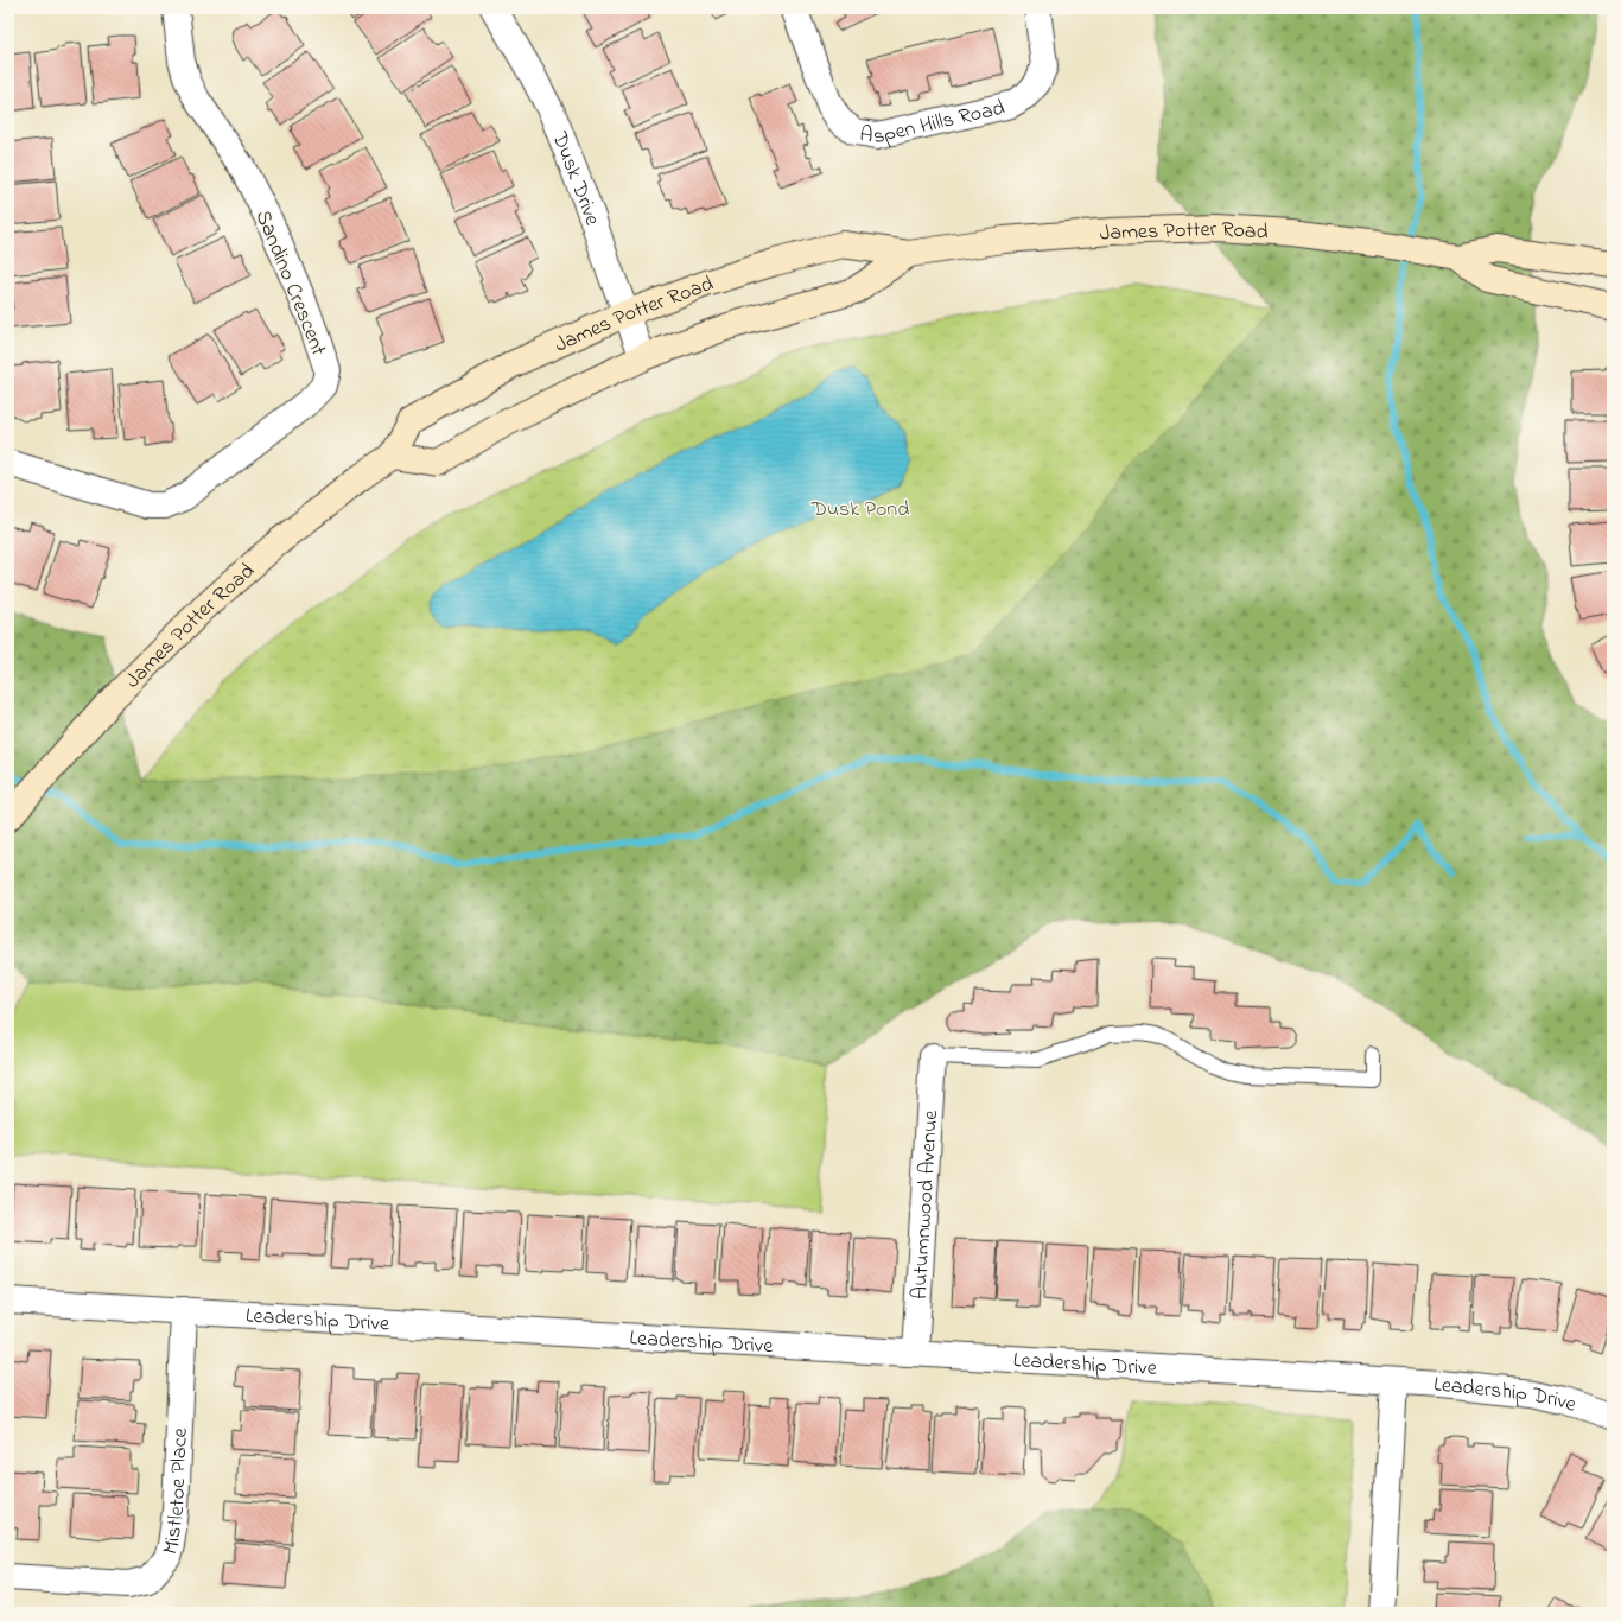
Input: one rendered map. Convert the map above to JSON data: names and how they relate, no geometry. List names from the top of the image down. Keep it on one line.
{"streets":{"main road":["James Potter Road"],"street":["Aspen Hills Road","Dusk Drive","Sandino Crescent","Autumnwood Avenue","Leadership Drive","Mistletoe Place"]},"crossings":[["Dusk Drive","James Potter Road"],["Autumnwood Avenue","Leadership Drive"],["Leadership Drive","Mistletoe Place"]],"parks":["Dusk Pond"]}
